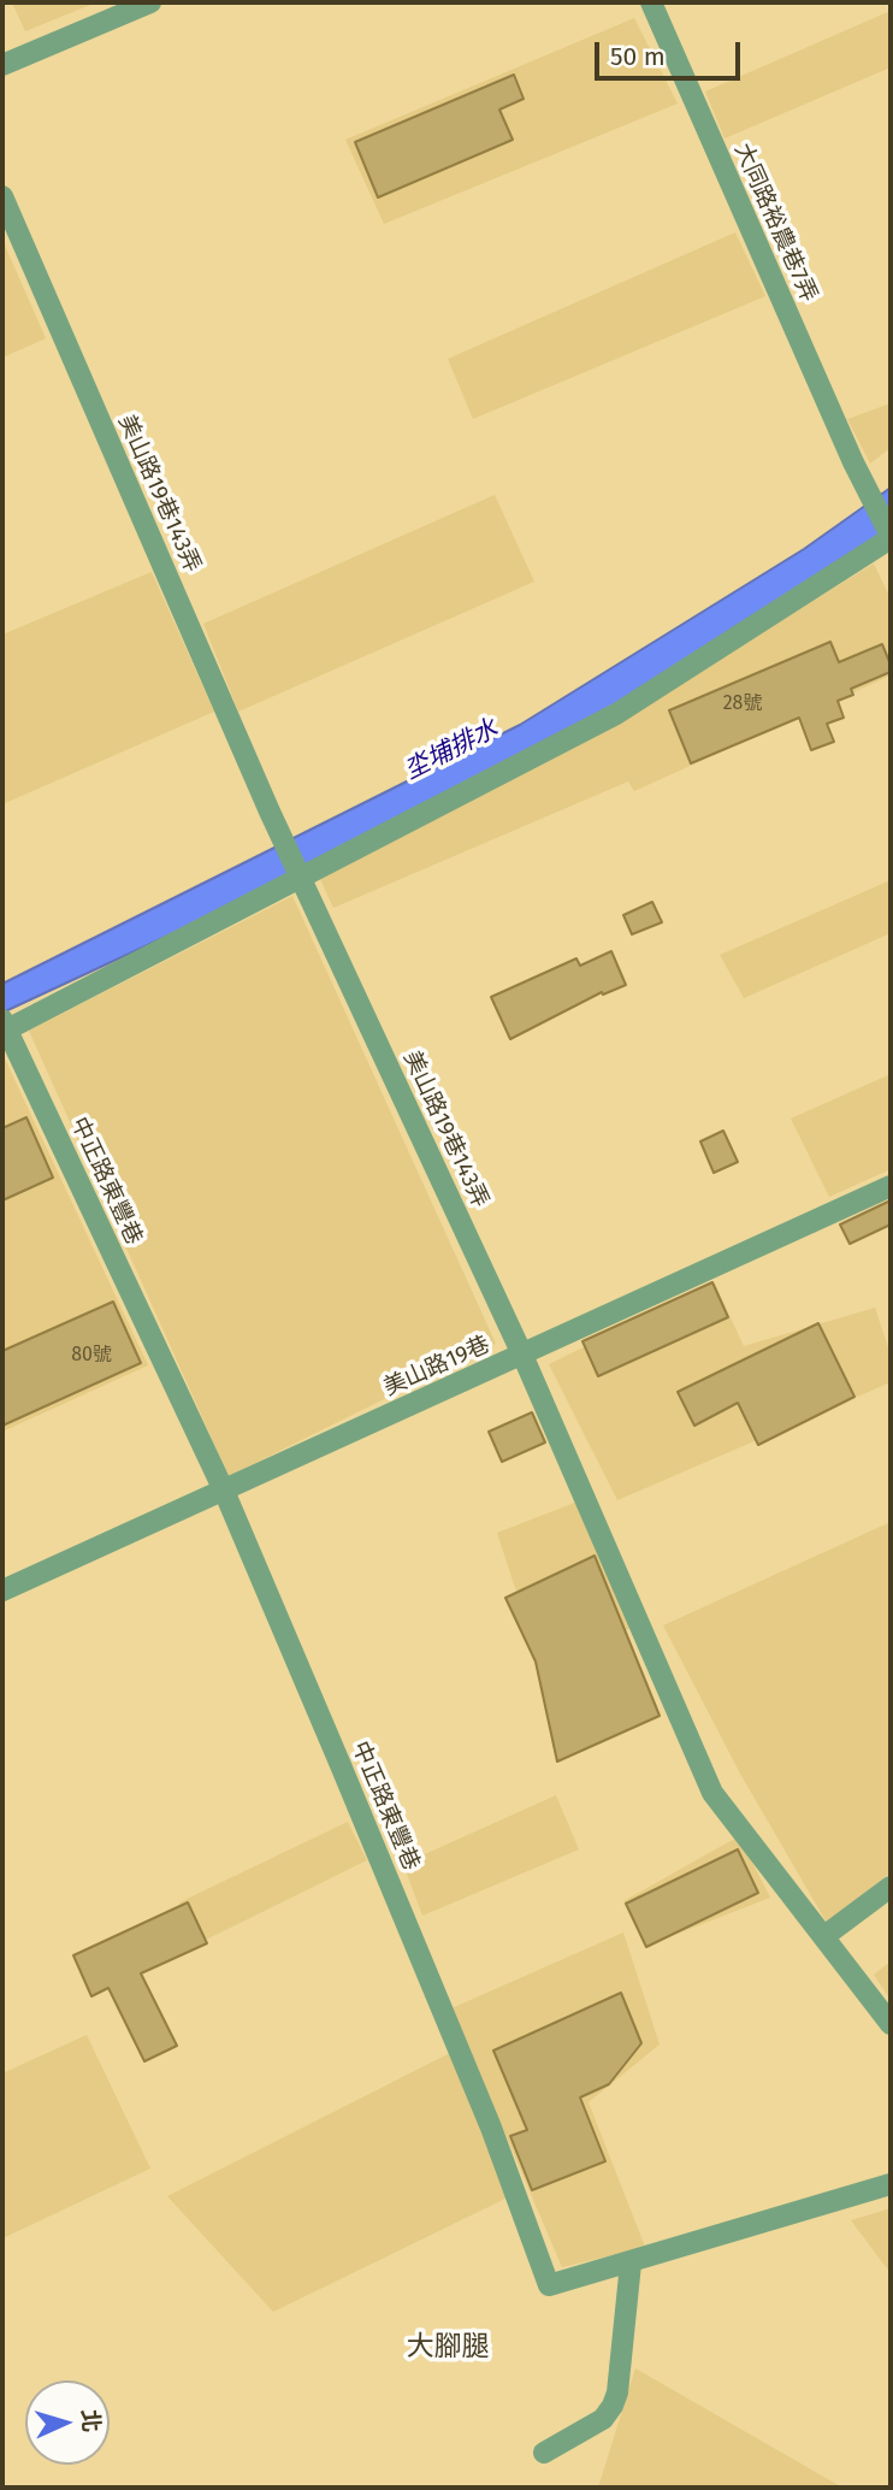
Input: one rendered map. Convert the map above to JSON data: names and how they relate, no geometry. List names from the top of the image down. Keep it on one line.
{"streets":{"street":["大同路裕農巷7弄","美山路19巷143弄","中正路東豐巷","美山路19巷"]},"crossings":[["美山路19巷143弄","美山路19巷"],["中正路東豐巷","美山路19巷"]],"districts":["大腳腿"],"water":["坔埔排水"],"house_numbers":["28號","80號"],"scale_bar":"50 m","north":"right"}
